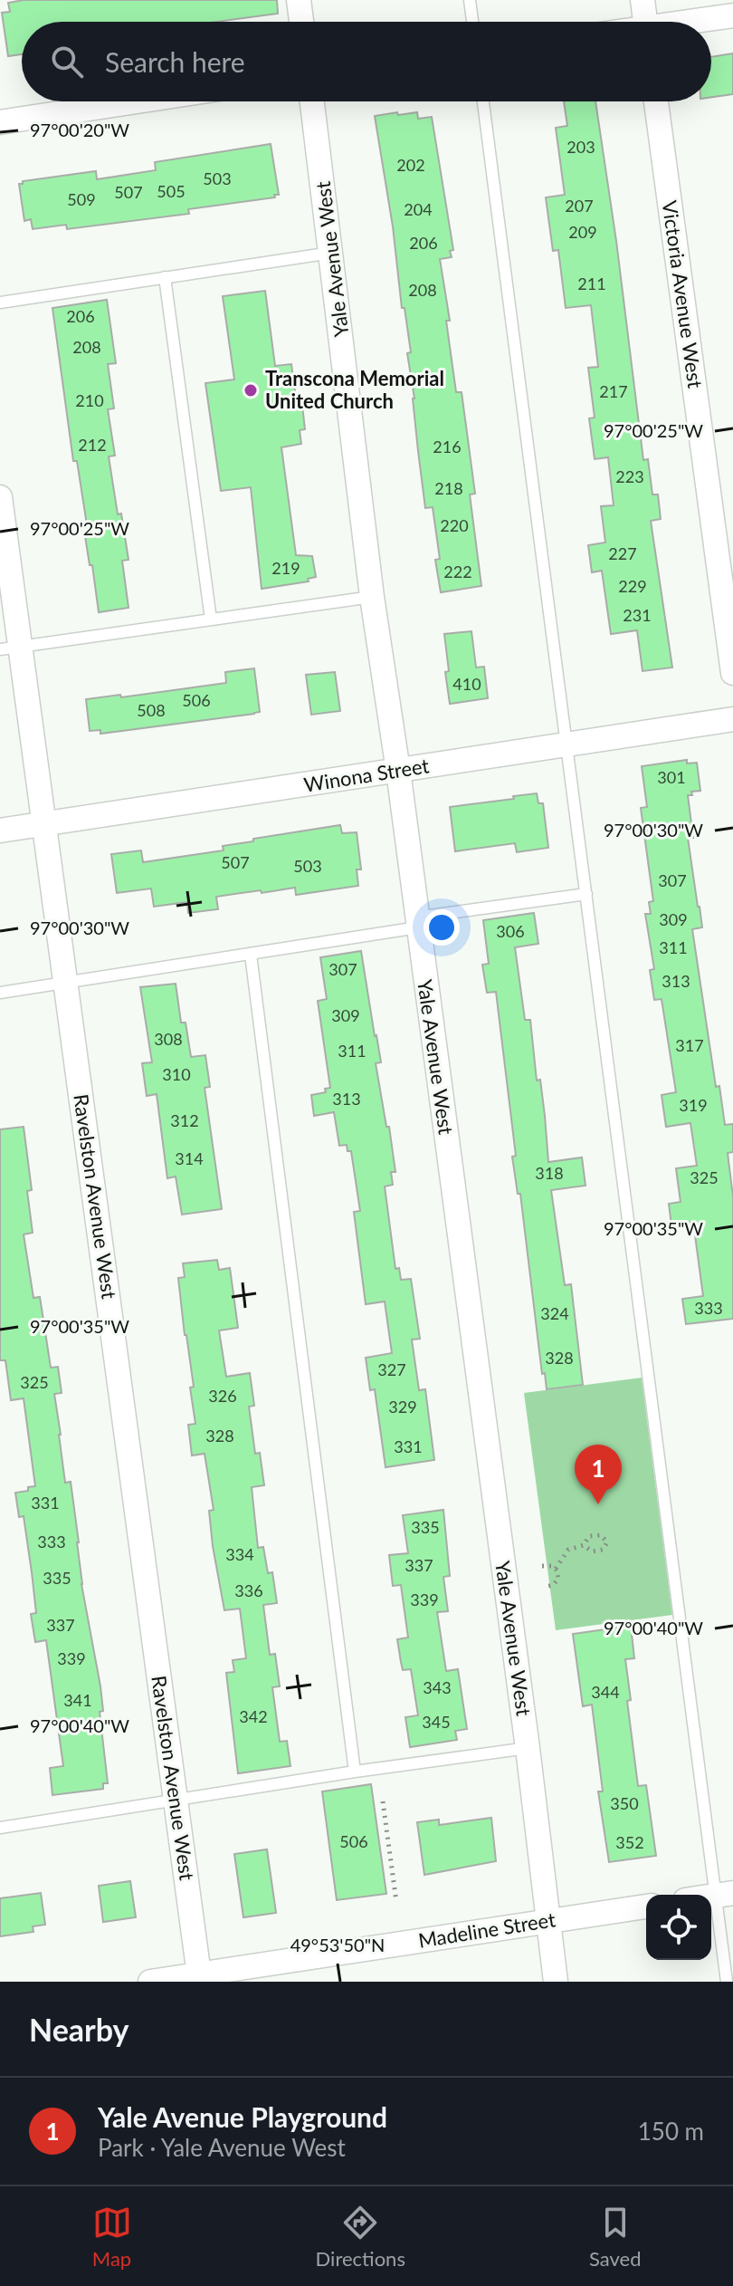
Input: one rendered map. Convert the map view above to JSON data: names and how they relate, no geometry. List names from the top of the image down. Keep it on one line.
{"streets":{"street":["Yale Avenue West","Victoria Avenue West","Winona Street","Ravelston Avenue West","Madeline Street"]},"crossings":[["Yale Avenue West","Winona Street"],["Yale Avenue West","Madeline Street"],["Winona Street","Ravelston Avenue West"],["Ravelston Avenue West","Madeline Street"]],"places":["Transcona Memorial United Church"],"house_numbers":["203","202","503","505","507","509","207","204","209","206","211","208","206","208","217","210","212","216","223","218","220","227","219","222","229","231","410","506","508","301","507","503","307","309","306","311","307","313","309","308","317","311","310","313","319","312","314","318","325","333","324","328","327","325","326","329","328","331","331","335","333","334","337","335","336","339","337","339","343","344","341","342","345","350","506","352"],"page":{"search":"Search here","pins":"1","heading":"Nearby","list":[{"mark":"1","name":"Yale Avenue Playground","note":"Park · Yale Avenue West","value":"150 m"}],"nav":["Map","Directions","Saved"]},"coordinates":["97°00'20\"W","97°00'25\"W","97°00'30\"W","97°00'35\"W","97°00'40\"W","49°53'50\"N"]}
